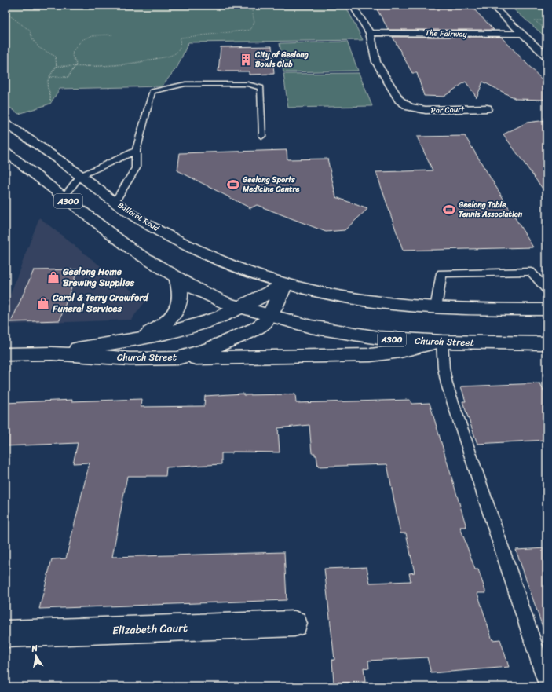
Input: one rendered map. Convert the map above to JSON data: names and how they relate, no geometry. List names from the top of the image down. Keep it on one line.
{"streets":{"main road":["The Fairway","Par Court","A300","Ballarat Road","Church Street","Elizabeth Court"]},"crossings":[["The Fairway","Par Court"],["A300","Ballarat Road"],["A300","Church Street"],["Ballarat Road","Church Street"]],"places":{"building":["City of Geelong Bowls Club"],"sports":["Geelong Sports Medicine Centre","Geelong Table Tennis Association"],"shop":["Geelong Home Brewing Supplies","Carol & Terry Crawford Funeral Services"]},"north":"top"}
